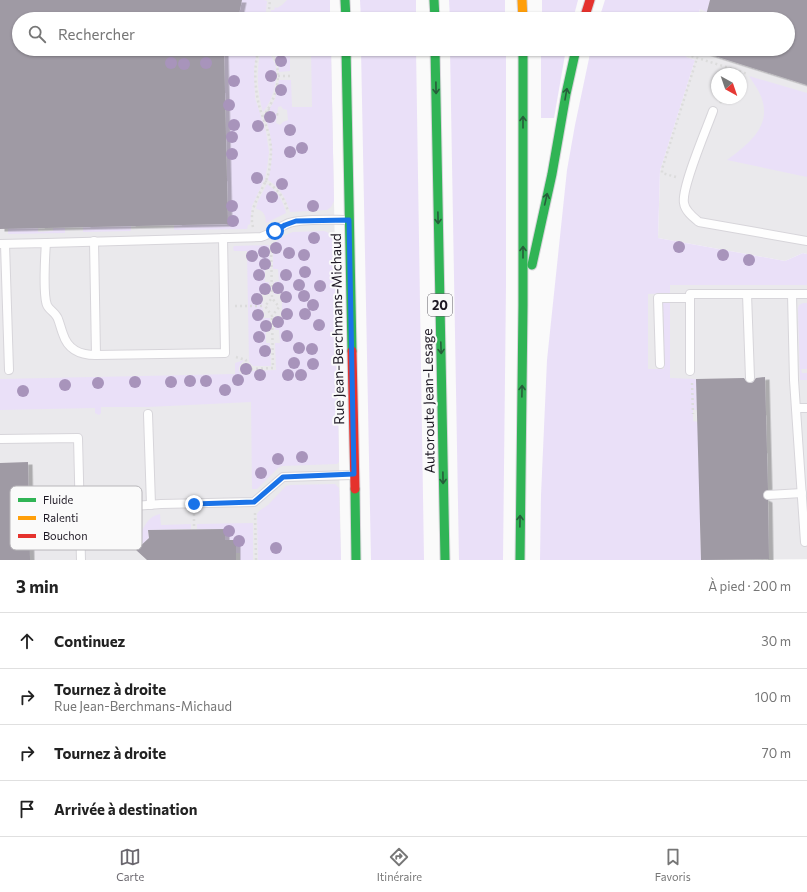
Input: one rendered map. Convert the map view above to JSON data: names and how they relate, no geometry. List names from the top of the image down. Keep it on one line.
{"streets":{"main road":["20","Rue Jean-Berchmans-Michaud","Autoroute Jean-Lesage"]},"legend":["Fluide","Ralenti","Bouchon"],"north":"bottom right","page":{"search":"Rechercher","heading":["3 min","À pied · 200 m"],"list":[["Continuez","30 m"],["Tournez à droite","Rue Jean-Berchmans-Michaud","100 m"],["Tournez à droite","70 m"],"Arrivée à destination"],"nav":["Carte","Itinéraire","Favoris"]}}
